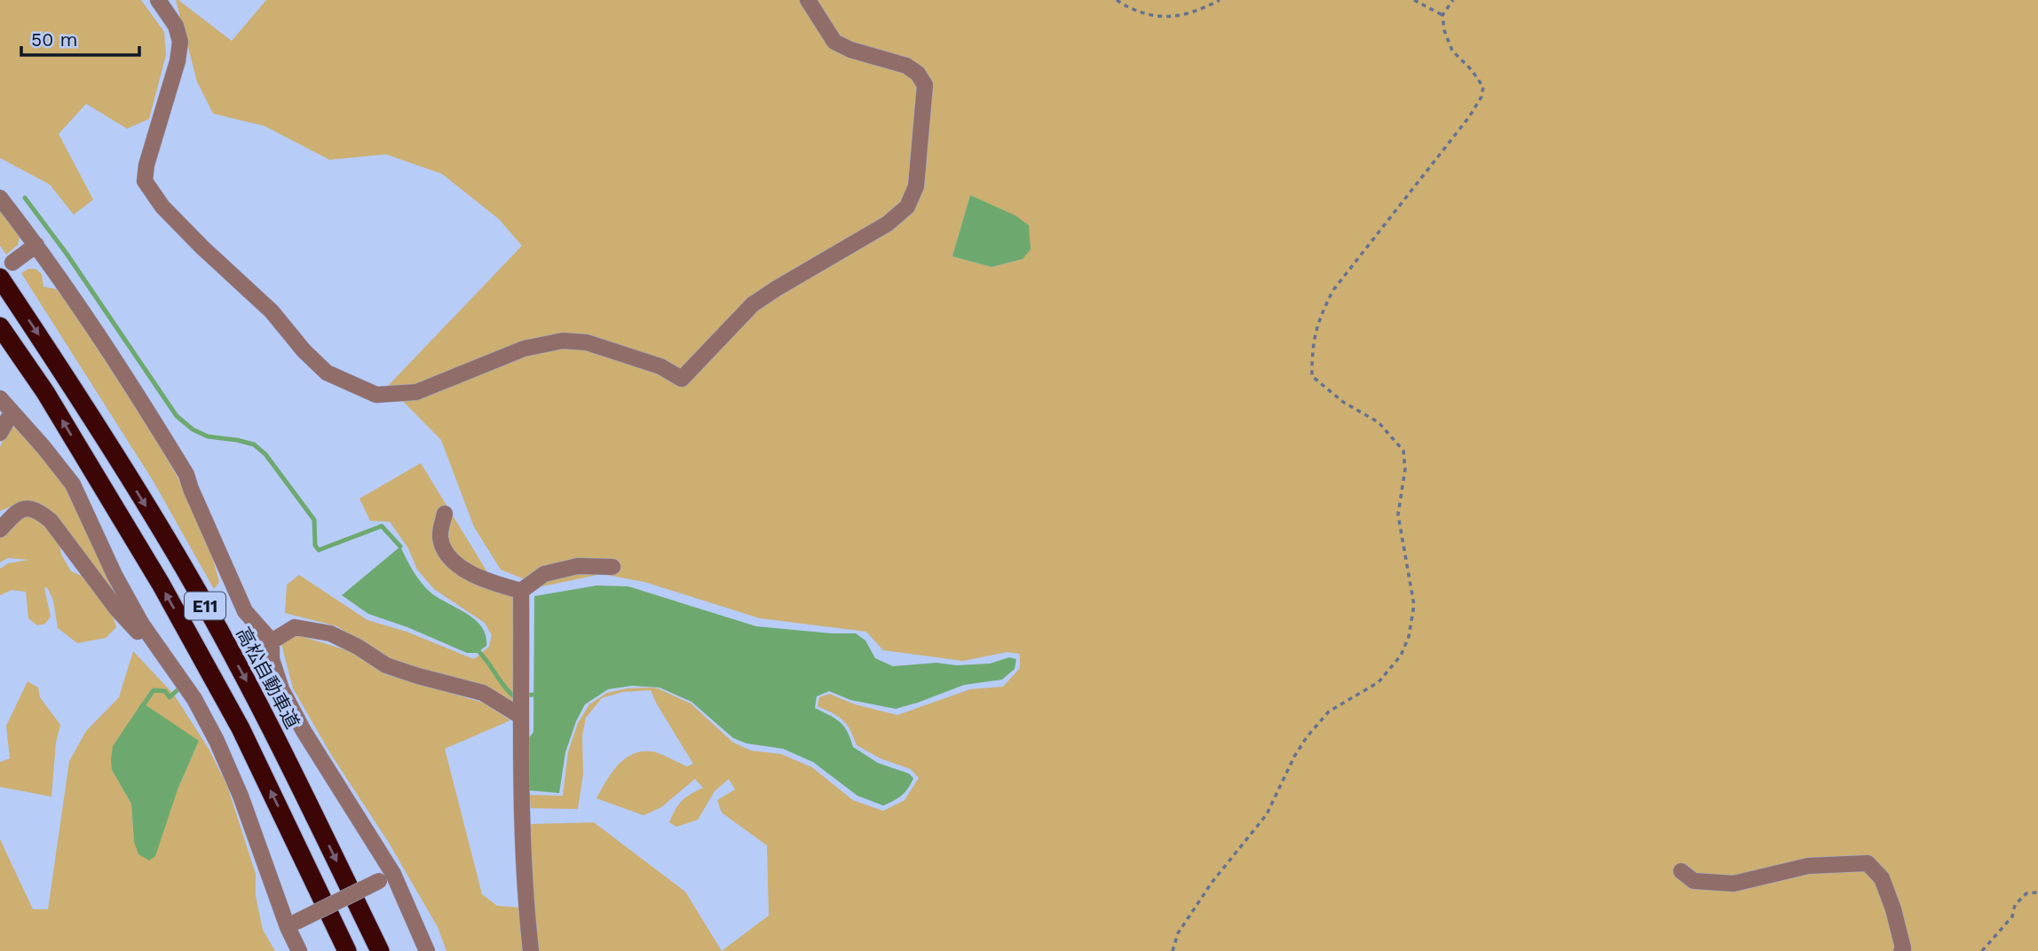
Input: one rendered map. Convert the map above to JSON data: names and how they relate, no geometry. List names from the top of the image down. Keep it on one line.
{"streets":{"highway":["E11","高松自動車道"]},"scale_bar":"50 m"}
